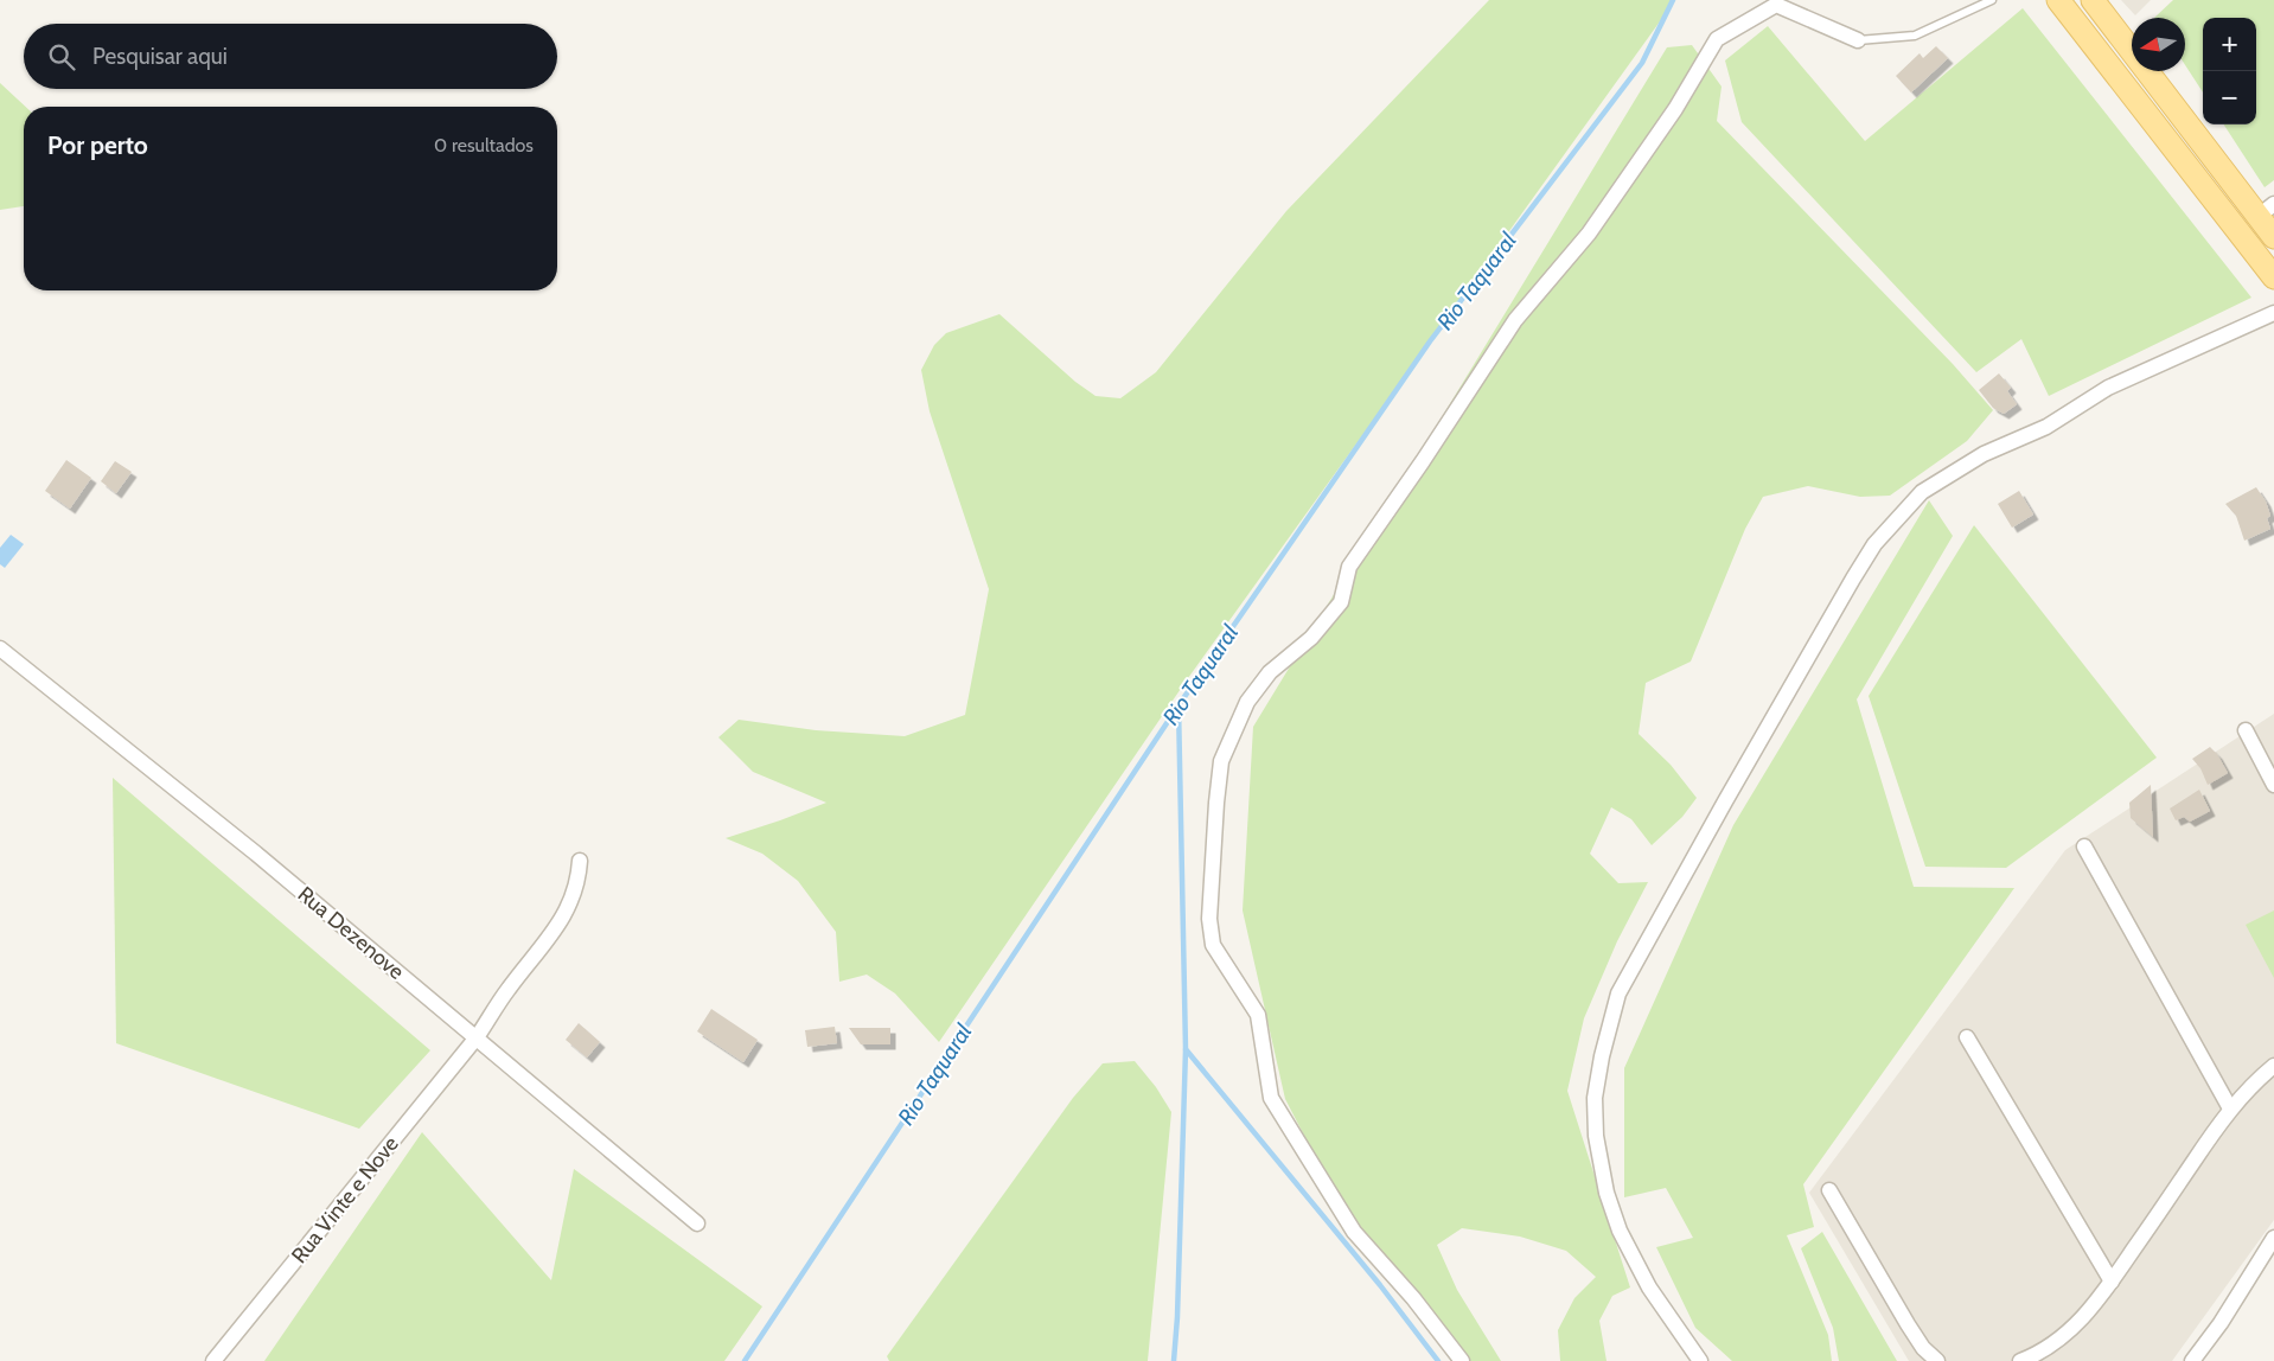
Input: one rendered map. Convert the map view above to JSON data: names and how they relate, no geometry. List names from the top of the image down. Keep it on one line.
{"streets":{"street":["Rua Dezenove","Rua Vinte e Nove"]},"crossings":[["Rua Dezenove","Rua Vinte e Nove"]],"water":["Rio Taquaral"],"north":"left","page":{"map_buttons":["+","−"],"search":"Pesquisar aqui","heading":["Por perto","0 resultados"]}}
